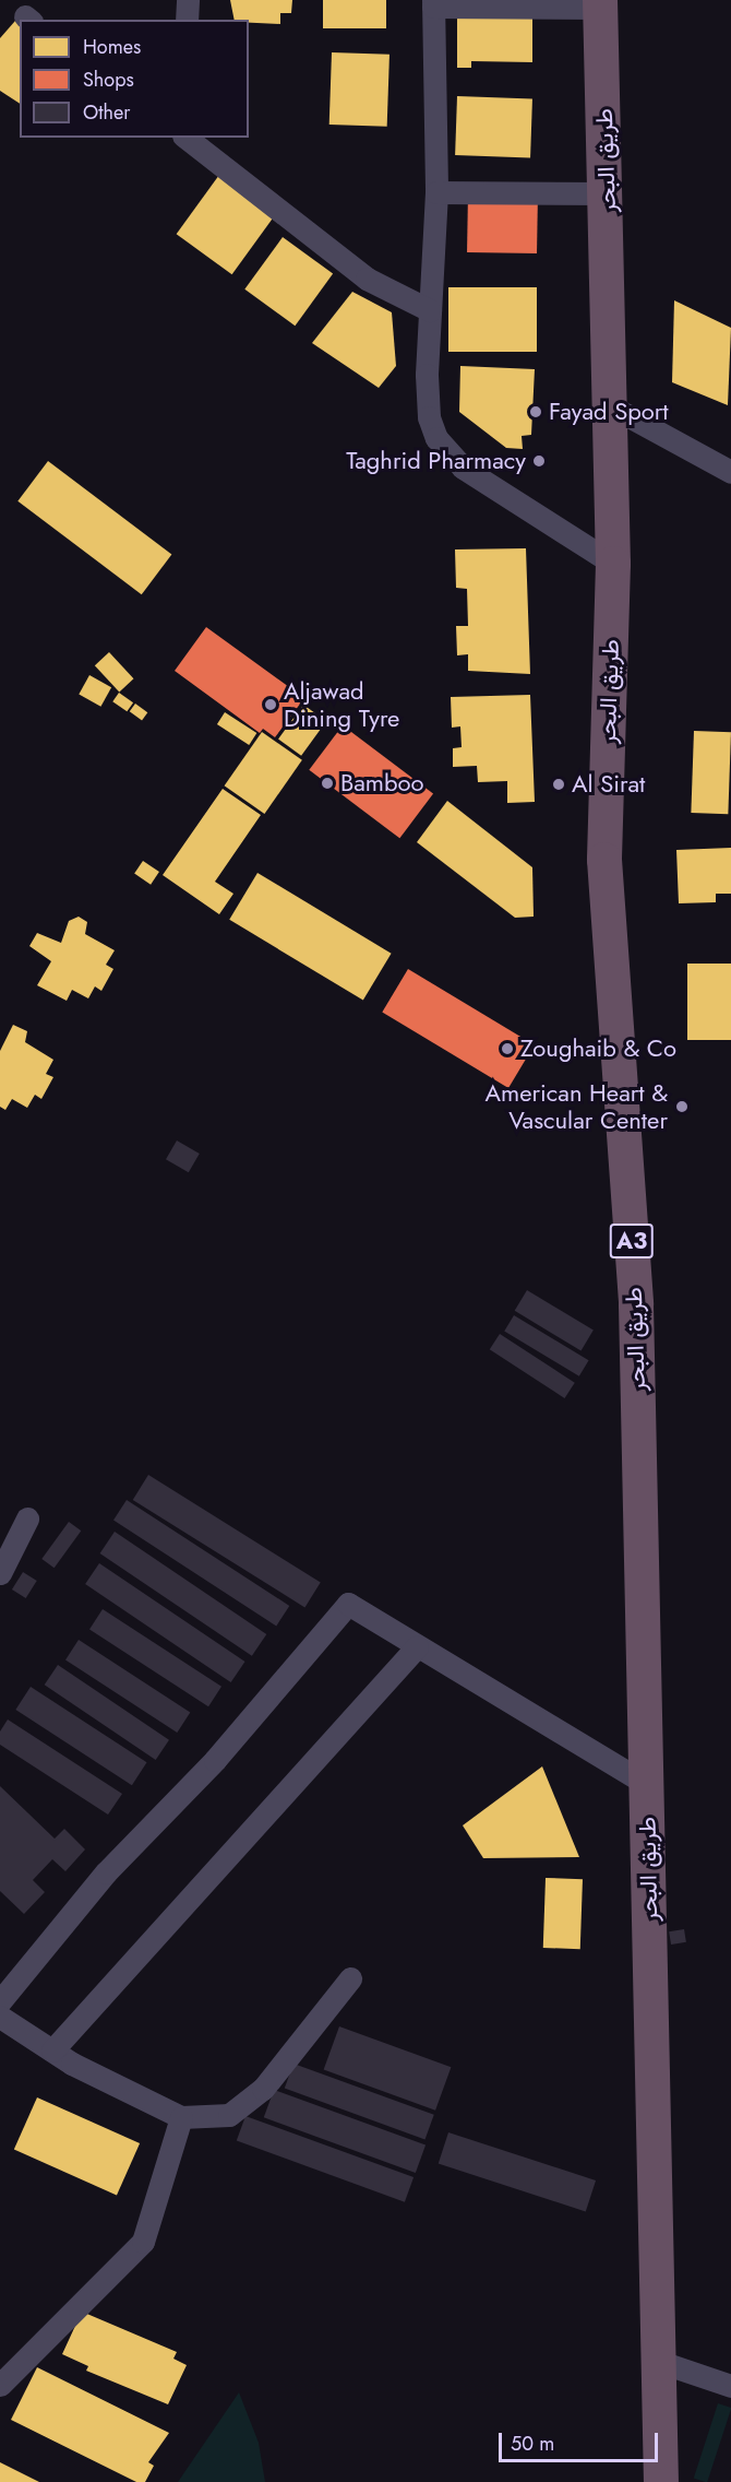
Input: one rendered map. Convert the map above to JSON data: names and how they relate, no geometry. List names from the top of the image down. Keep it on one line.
{"streets":{"highway":["طريق البحر","A3"]},"places":["Fayad Sport","Taghrid Pharmacy","Aljawad Dining Tyre","Bamboo","Al Sirat","Zoughaib & Co","American Heart & Vascular Center"],"legend":["Homes","Shops","Other"],"scale_bar":"50 m"}
